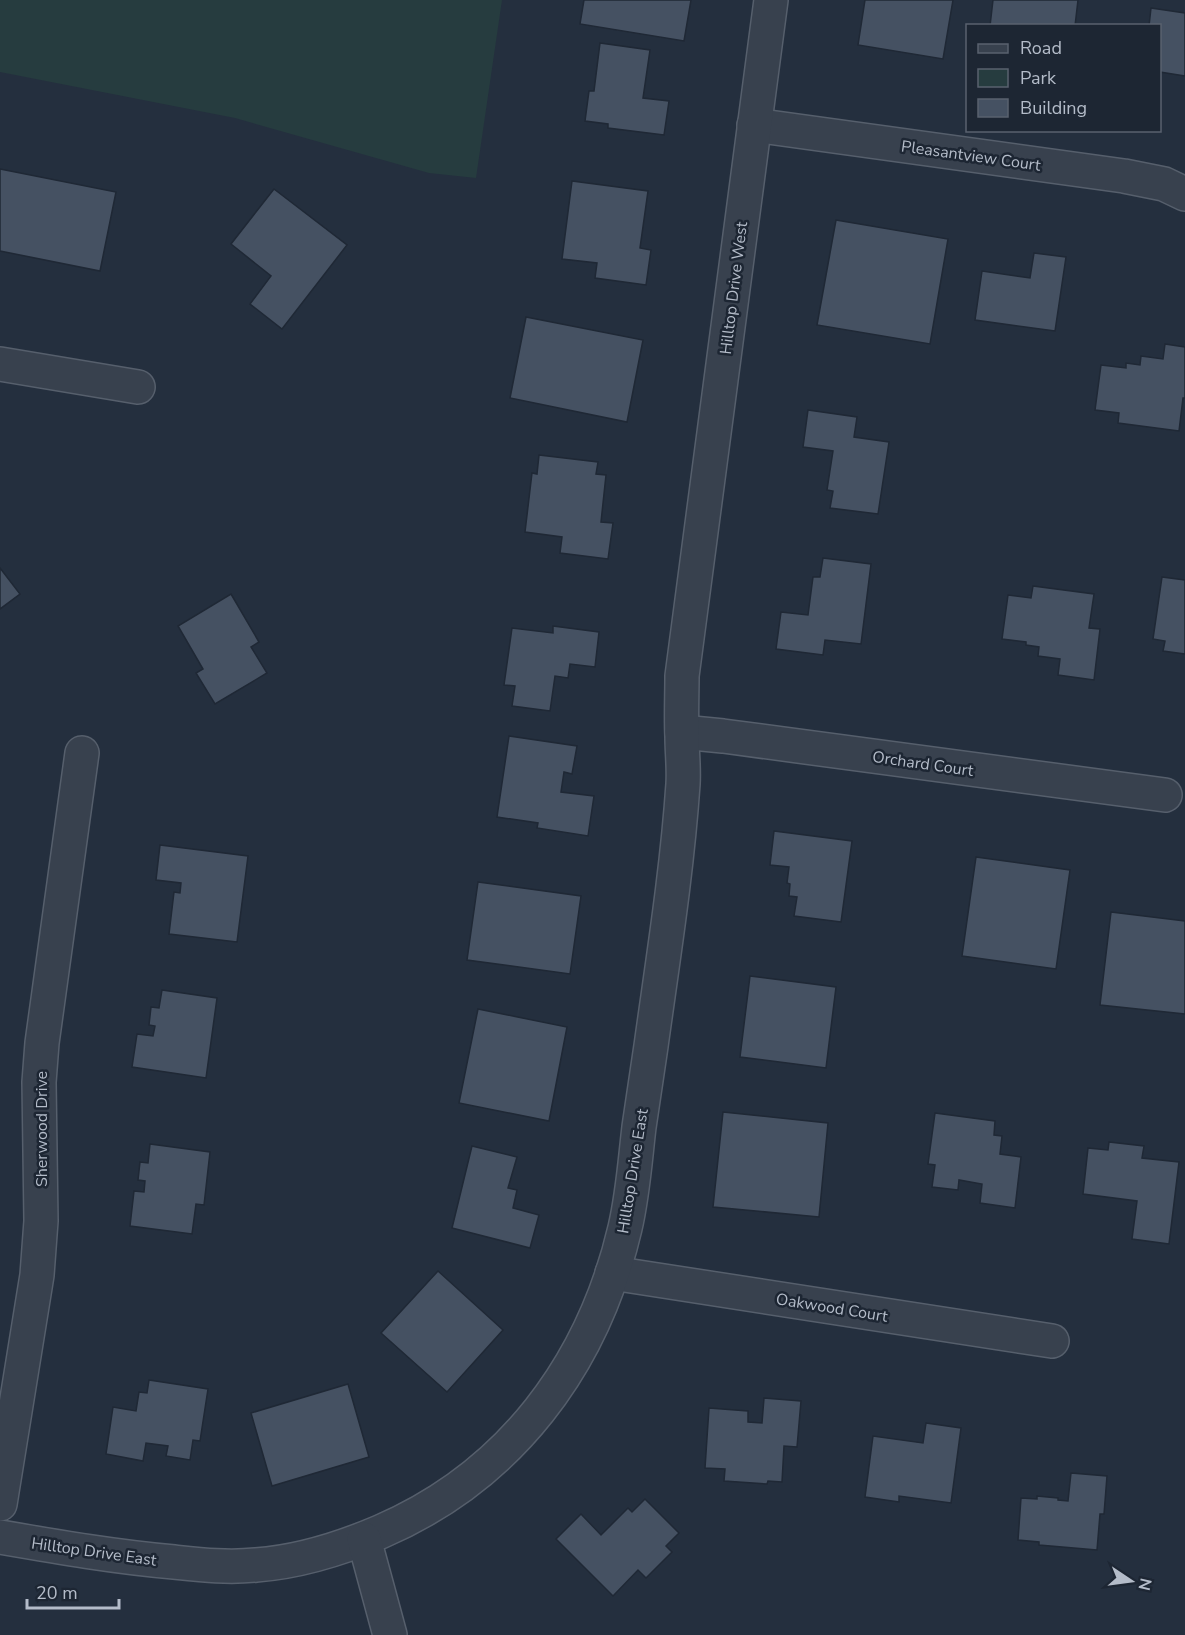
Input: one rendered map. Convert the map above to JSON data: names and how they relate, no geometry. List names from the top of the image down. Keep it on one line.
{"streets":{"street":["Pleasantview Court","Hilltop Drive West","Orchard Court","Sherwood Drive","Hilltop Drive East","Oakwood Court"]},"crossings":[["Pleasantview Court","Hilltop Drive West"],["Hilltop Drive West","Hilltop Drive East"],["Orchard Court","Hilltop Drive East"],["Hilltop Drive East","Oakwood Court"]],"legend":["Road","Park","Building"],"scale_bar":"20 m","north":"right"}
